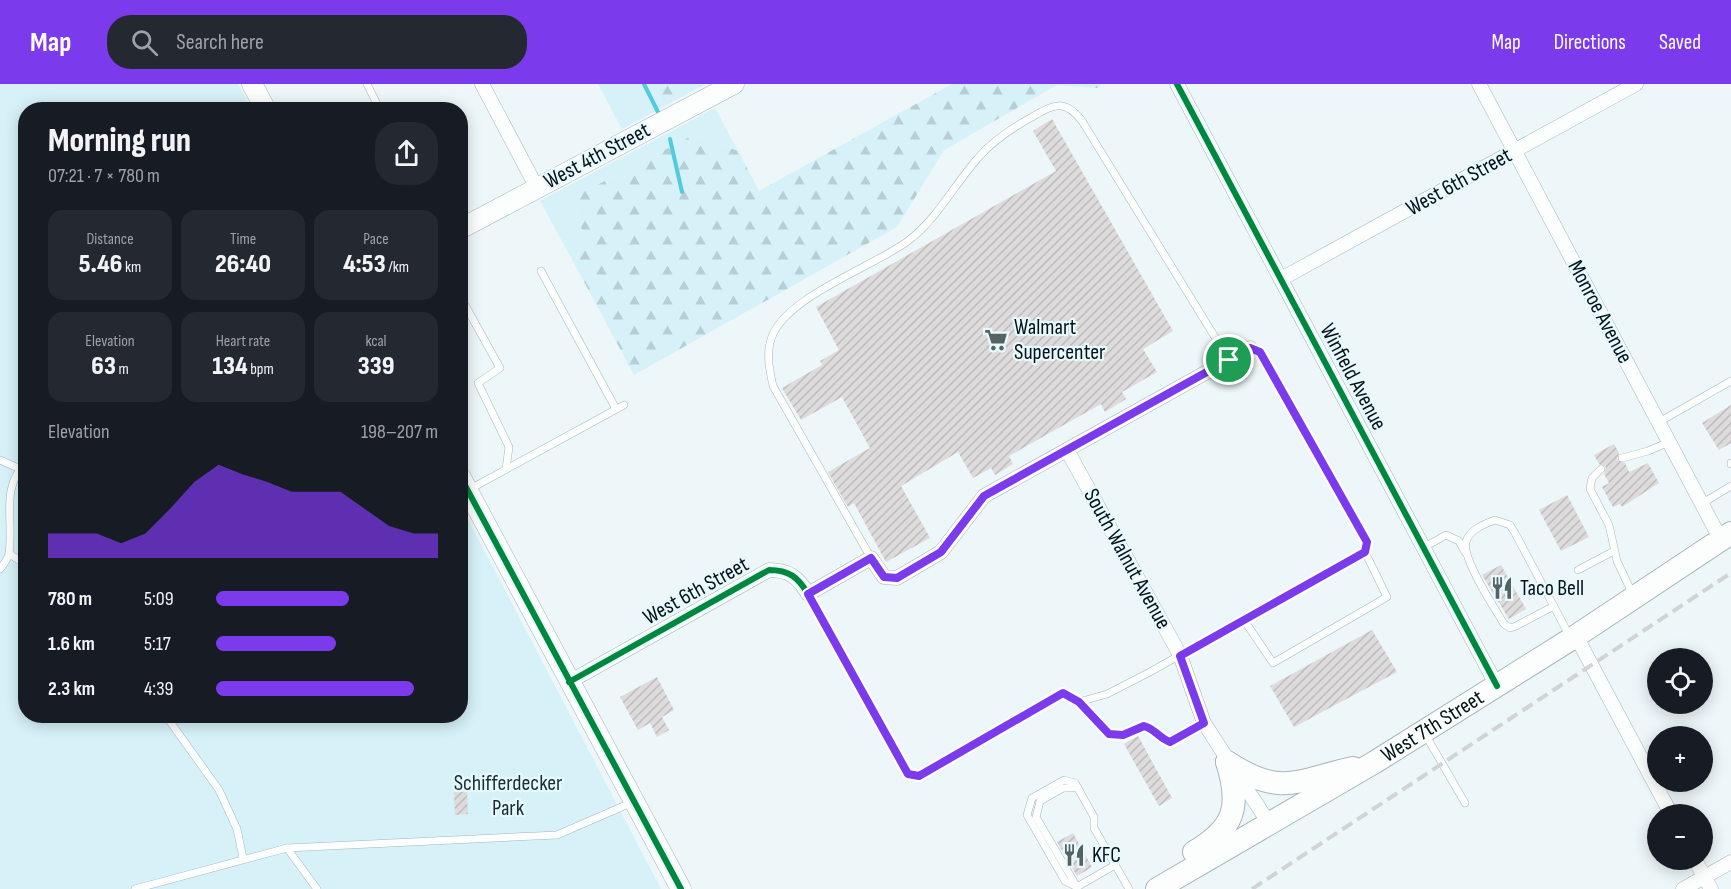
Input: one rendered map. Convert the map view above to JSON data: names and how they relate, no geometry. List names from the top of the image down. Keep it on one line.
{"streets":{"main road":["West 4th Street","West 7th Street"],"street":["West 6th Street","Monroe Avenue","Winfield Avenue","South Walnut Avenue"]},"crossings":[["West 6th Street","Monroe Avenue"],["West 6th Street","Winfield Avenue"],["Monroe Avenue","West 7th Street"],["Winfield Avenue","West 7th Street"],["South Walnut Avenue","West 7th Street"]],"parks":["Schifferdecker Park"],"places":{"supermarket":["Walmart Supercenter"],"restaurant":["Taco Bell","KFC"]},"page":{"header":"Map","search":"Search here","nav":["Map","Directions","Saved"],"heading":["Morning run","07:21 · 7 × 780 m"],"stats":[["Distance","5.46 km"],["Time","26:40"],["Pace","4:53 /km"],["Elevation","63 m"],["Heart rate","134 bpm"],["kcal","339"]],"chart":["Elevation","198–207 m"],"list":[{"name":"780 m","note":"5:09"},{"name":"1.6 km","note":"5:17"},{"name":"2.3 km","note":"4:39"}],"map_buttons":["+","−"]}}
